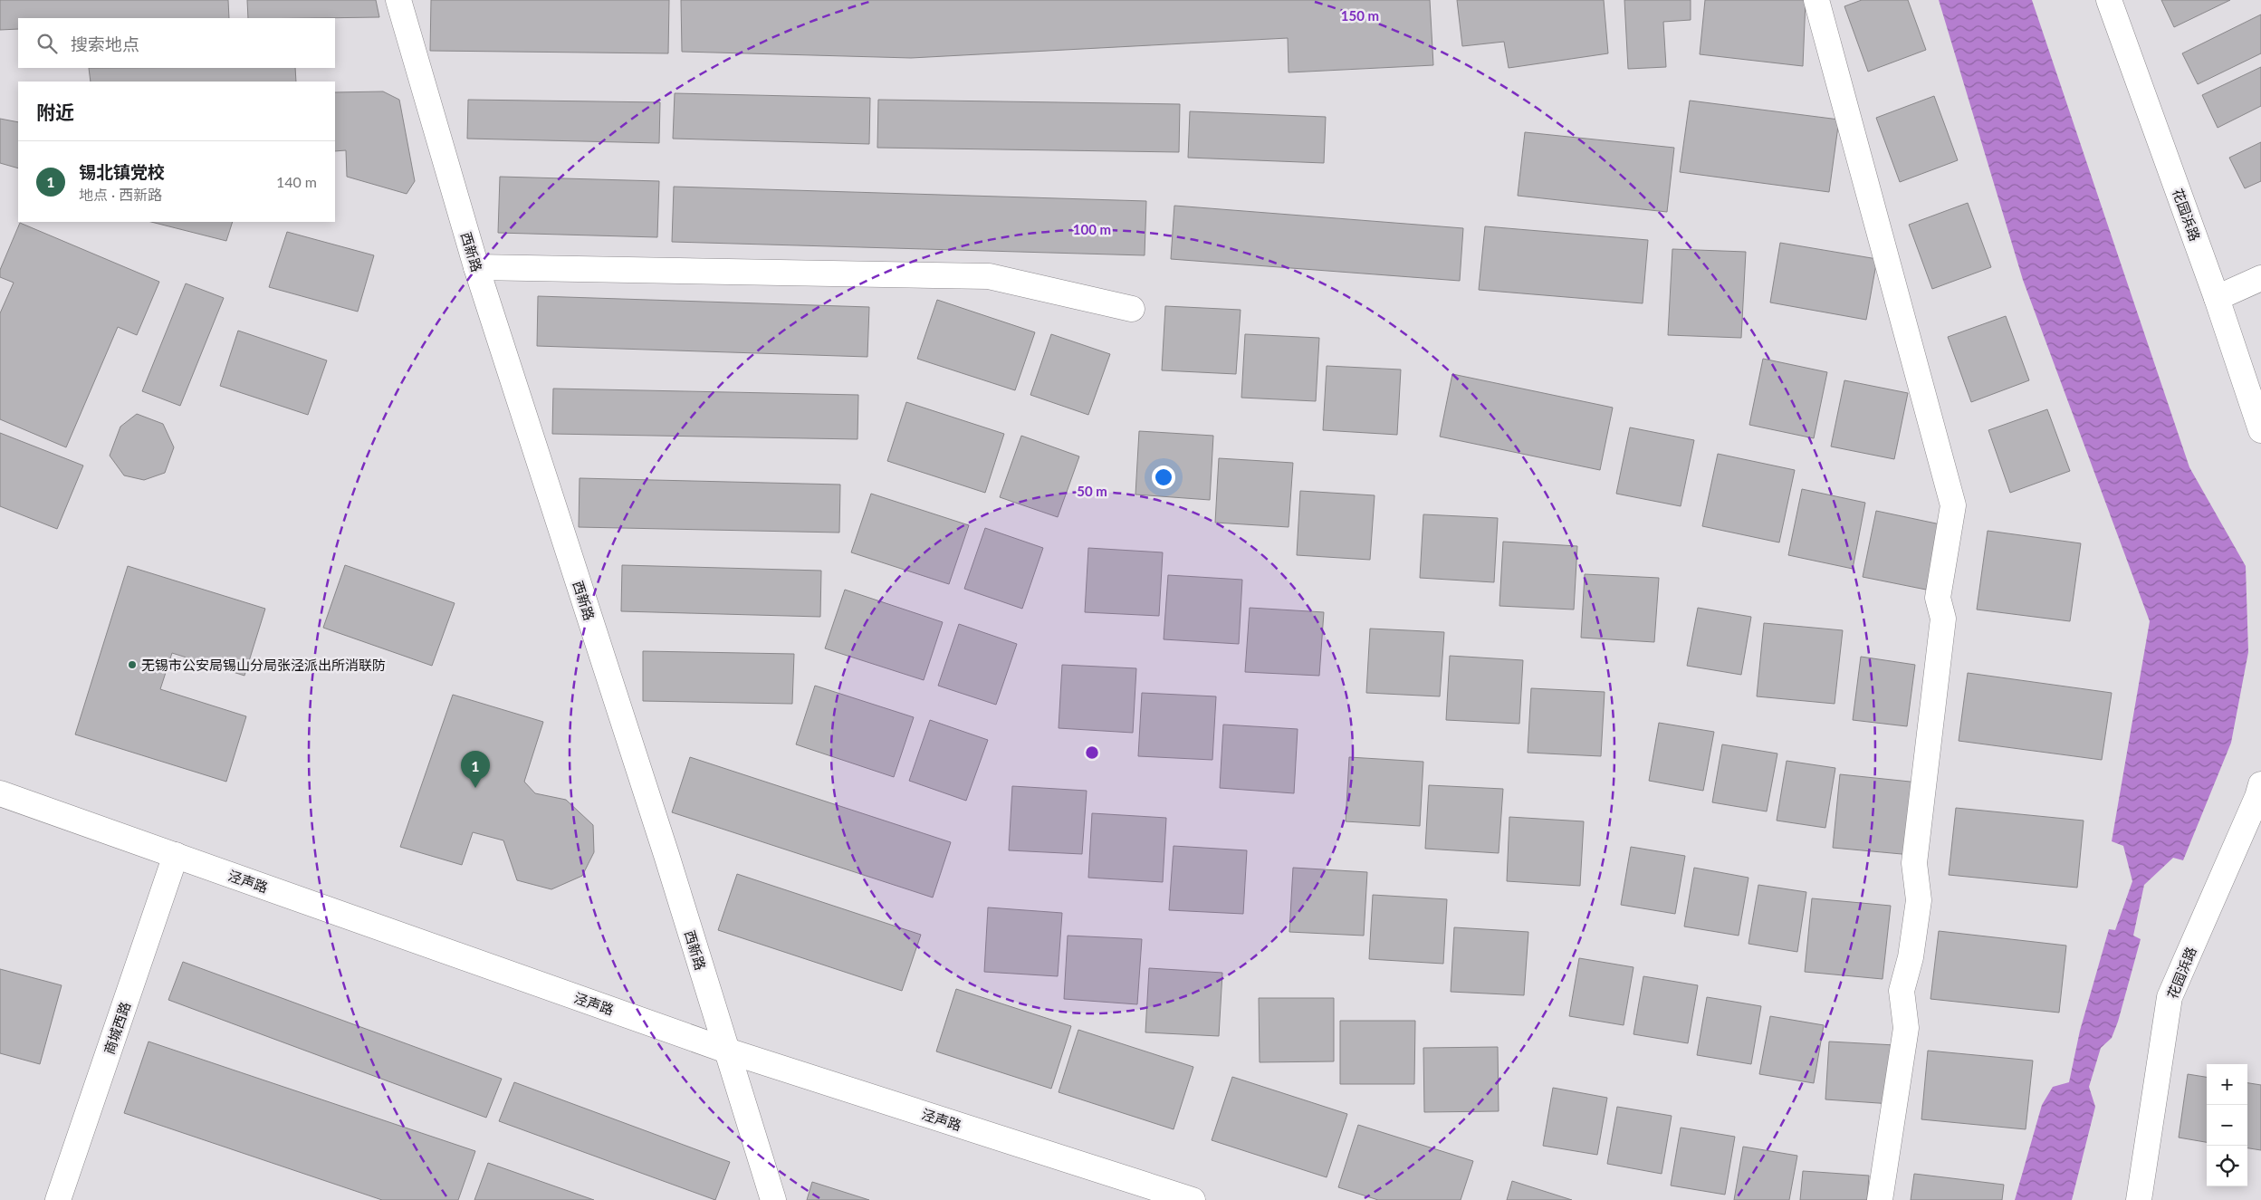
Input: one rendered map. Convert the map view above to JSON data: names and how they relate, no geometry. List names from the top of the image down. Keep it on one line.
{"streets":{"street":["花园浜路","西新路","泾声路","商城西路"]},"crossings":[["西新路","泾声路"],["泾声路","商城西路"]],"places":["无锡市公安局锡山分局张泾派出所消联防"],"page":{"search":"搜索地点","heading":"附近","list":[{"mark":"1","name":"锡北镇党校","note":"地点 · 西新路","value":"140 m"}],"pins":"1","map_buttons":["+","−"]},"rings":["150 m","100 m","50 m"]}
